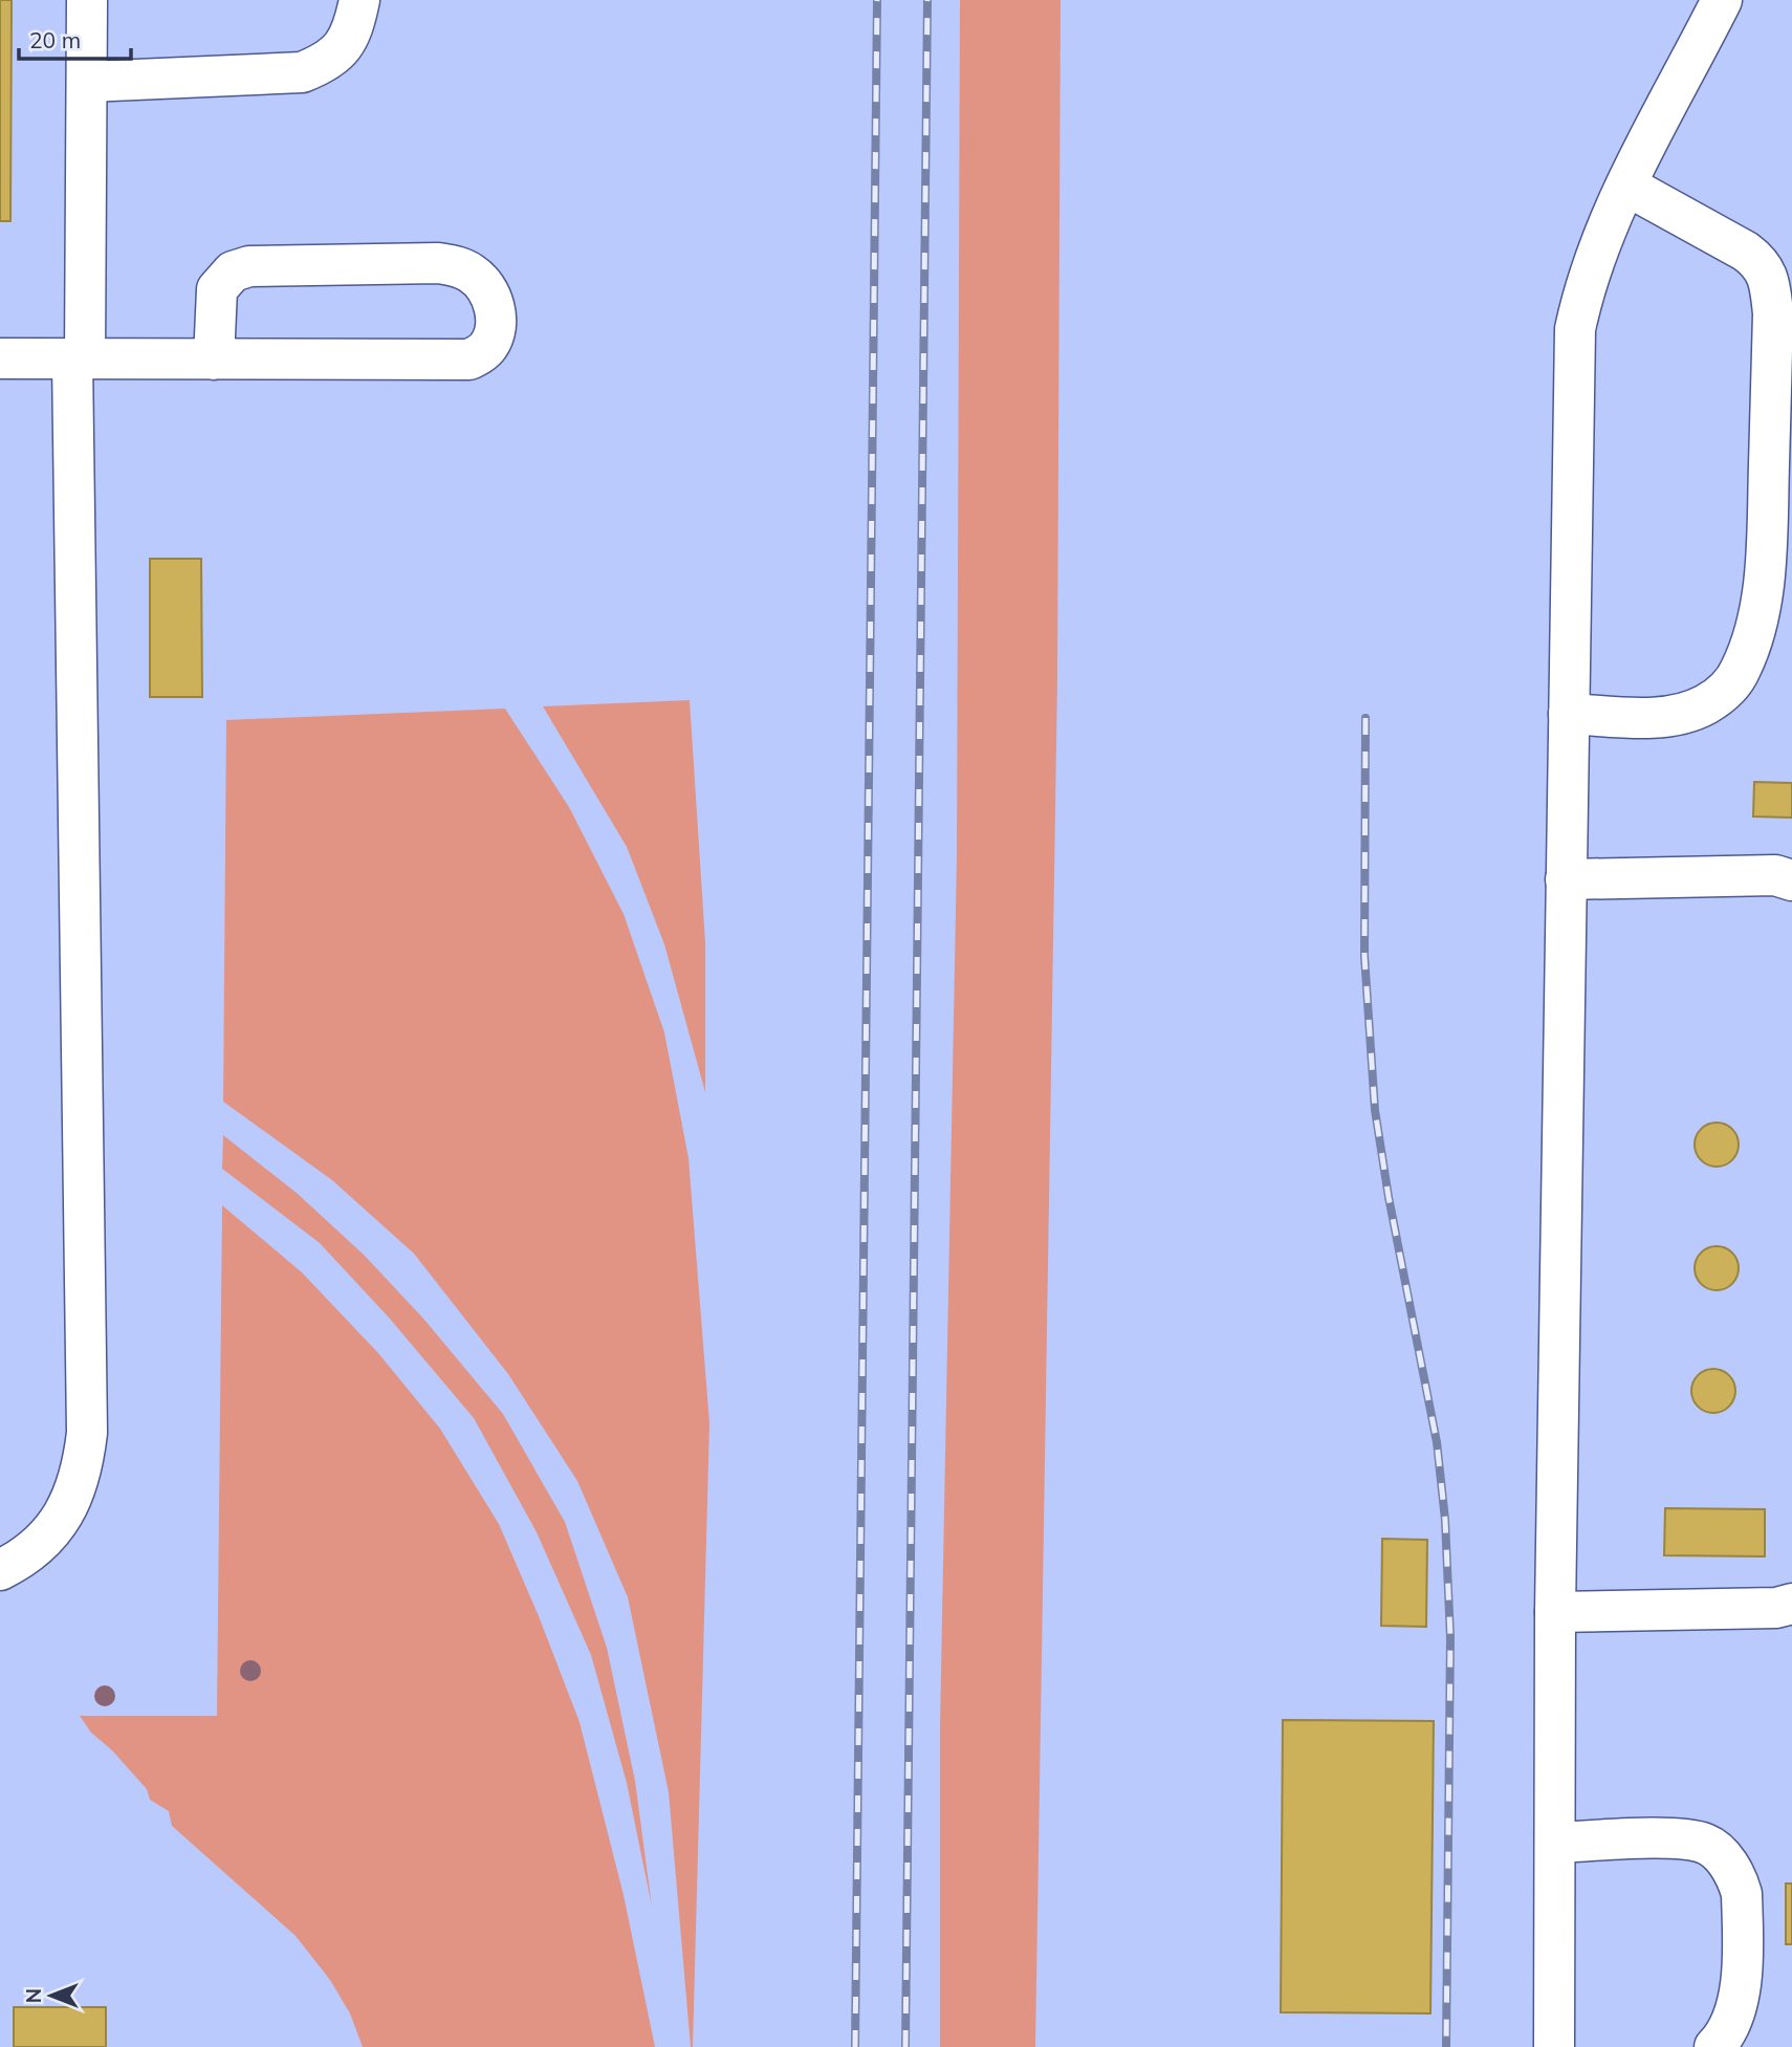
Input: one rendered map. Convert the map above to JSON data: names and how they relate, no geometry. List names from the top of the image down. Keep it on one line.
{"scale_bar":"20 m","north":"left"}
